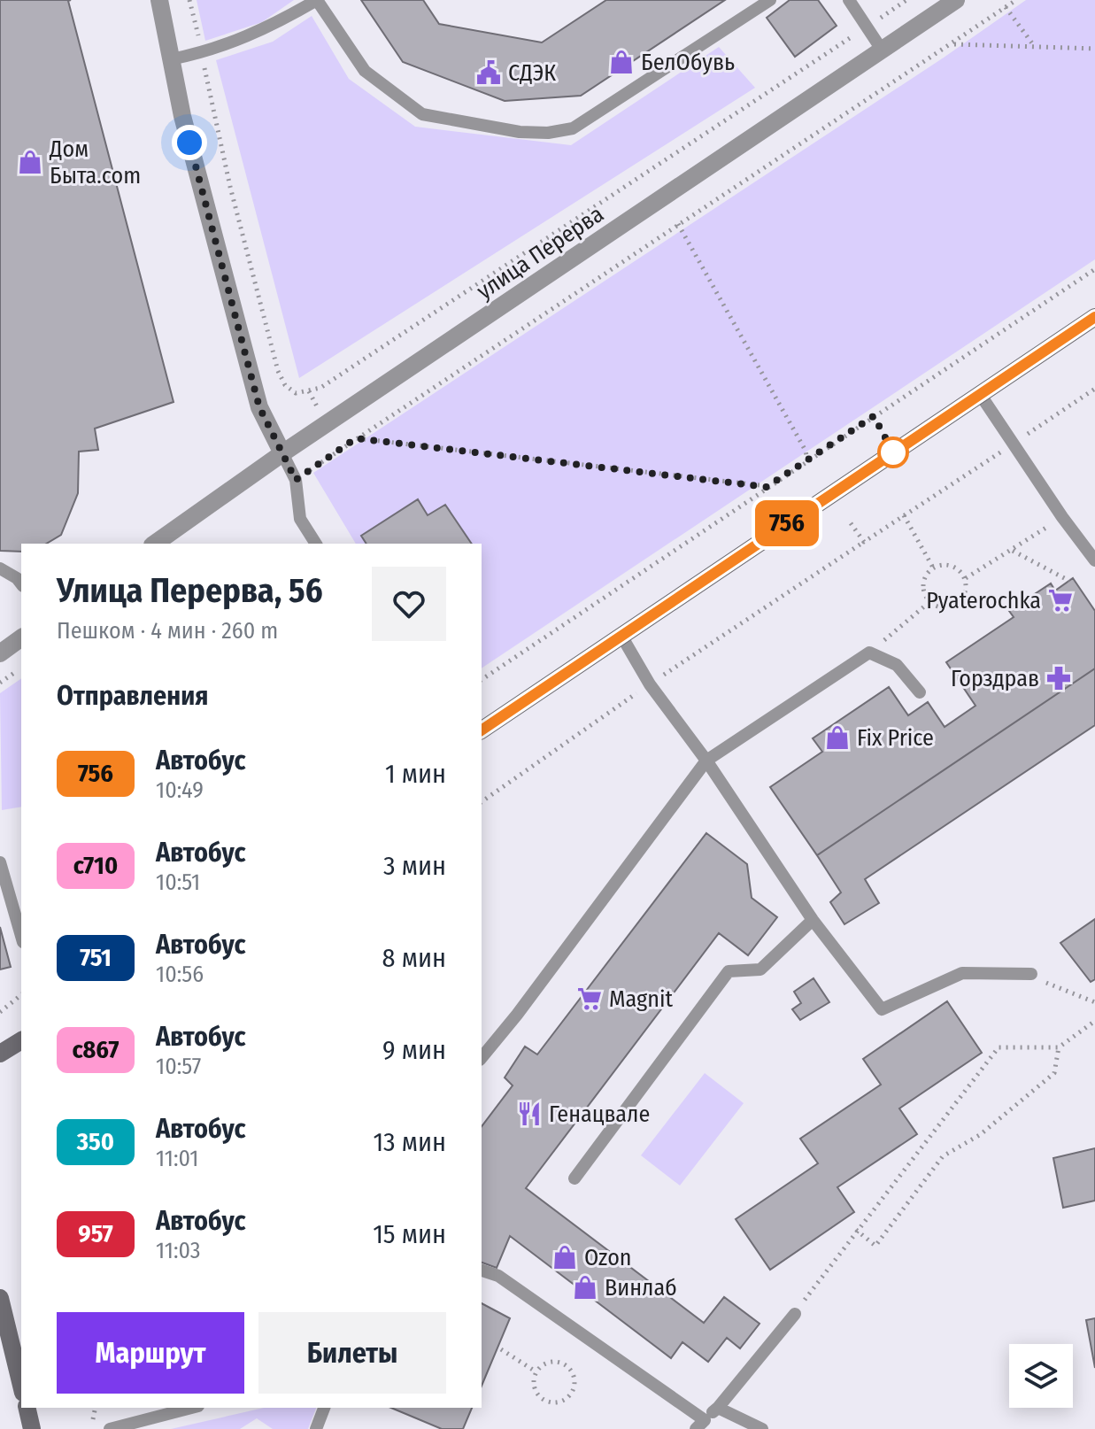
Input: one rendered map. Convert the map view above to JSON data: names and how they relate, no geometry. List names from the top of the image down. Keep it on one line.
{"streets":{"street":["улица Перерва"]},"places":{"shop":["БелОбувь","Дом Быта.com","Fix Price","Ozon","Винлаб"],"public building":["СДЭК"],"supermarket":["Pyaterochka","Magnit"],"pharmacy":["Горздрав"],"restaurant":["Генацвале"]},"lines":["bus line 756"],"page":{"on_map":"756","heading":[["Улица Перерва, 56","Пешком · 4 мин · 260 m"],"Отправления"],"list":[{"mark":"756","name":"Автобус","note":"10:49","value":"1 мин"},{"mark":"с710","name":"Автобус","note":"10:51","value":"3 мин"},{"mark":"751","name":"Автобус","note":"10:56","value":"8 мин"},{"mark":"с867","name":"Автобус","note":"10:57","value":"9 мин"},{"mark":"350","name":"Автобус","note":"11:01","value":"13 мин"},{"mark":"957","name":"Автобус","note":"11:03","value":"15 мин"}],"buttons":["Маршрут","Билеты"]}}
